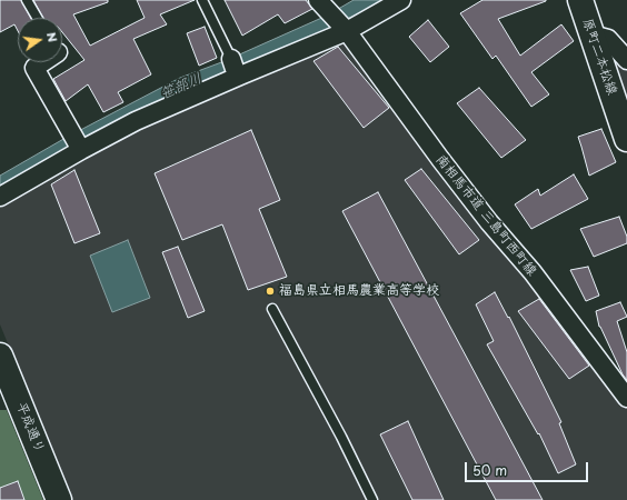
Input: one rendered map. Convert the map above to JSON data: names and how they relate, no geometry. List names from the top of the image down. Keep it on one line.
{"streets":{"street":["原町二本松線","南相馬市道 三島町西町線","平成通り"]},"water":["笹部川"],"places":["福島県立相馬農業高等学校"],"scale_bar":"50 m","north":"right"}
